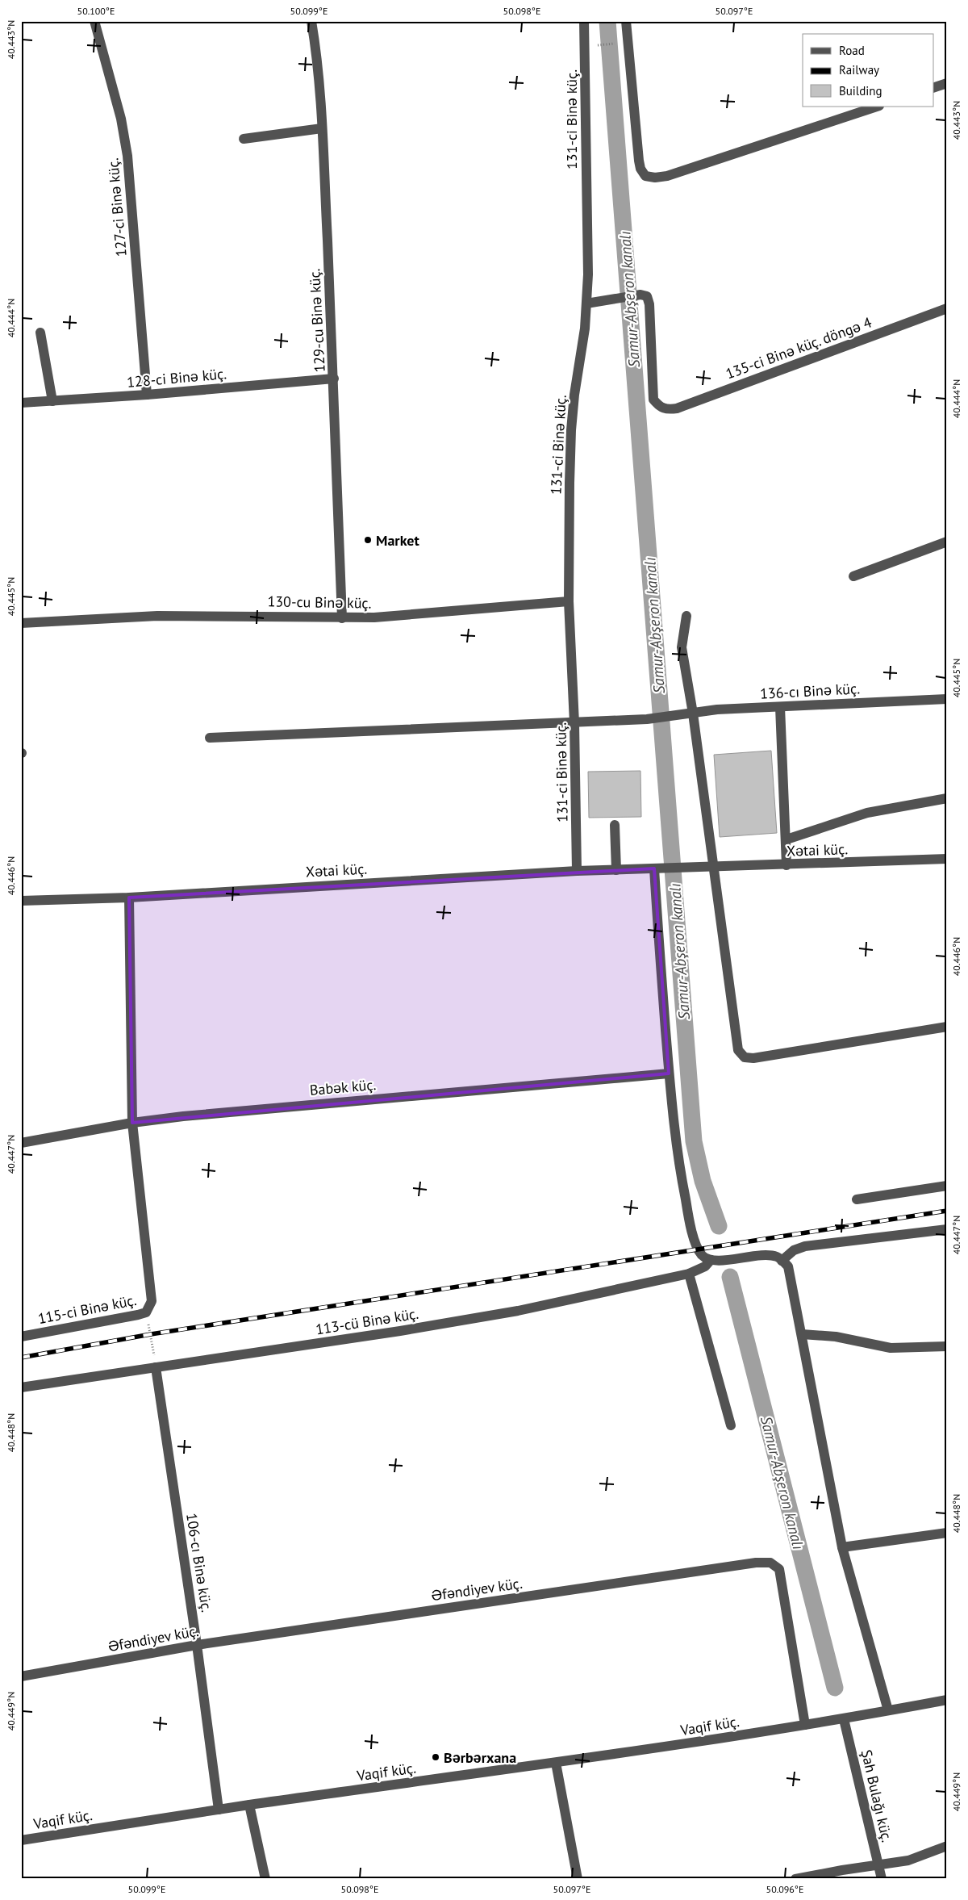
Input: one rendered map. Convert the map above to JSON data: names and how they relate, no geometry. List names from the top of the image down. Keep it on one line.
{"streets":{"street":["131-ci Binə küç.","127-ci Binə küç.","129-cu Binə küç.","135-ci Binə küç. döngə 4","128-ci Binə küç.","130-cu Binə küç.","136-cı Binə küç.","Xətai küç.","Babək küç.","115-ci Binə küç.","113-cü Binə küç.","106-cı Binə küç.","Əfəndiyev küç.","Vaqif küç.","Şah Bulağı küç."]},"crossings":[["131-ci Binə küç.","135-ci Binə küç. döngə 4"],["131-ci Binə küç.","130-cu Binə küç."],["131-ci Binə küç.","136-cı Binə küç."],["131-ci Binə küç.","Xətai küç."],["127-ci Binə küç.","128-ci Binə küç."],["129-cu Binə küç.","128-ci Binə küç."],["129-cu Binə küç.","130-cu Binə küç."],["Babək küç.","115-ci Binə küç."],["113-cü Binə küç.","106-cı Binə küç."],["106-cı Binə küç.","Əfəndiyev küç."],["106-cı Binə küç.","Vaqif küç."],["Əfəndiyev küç.","Vaqif küç."],["Vaqif küç.","Şah Bulağı küç."]],"water":["Samur-Abşeron kanalı"],"places":["Market","Bərbərxana"],"legend":["Road","Railway","Building"],"coordinates":["50.100°E","50.099°E","50.098°E","50.097°E","40.443°N","40.444°N","40.445°N","40.446°N","40.447°N","40.448°N","40.449°N","50.096°E"]}
